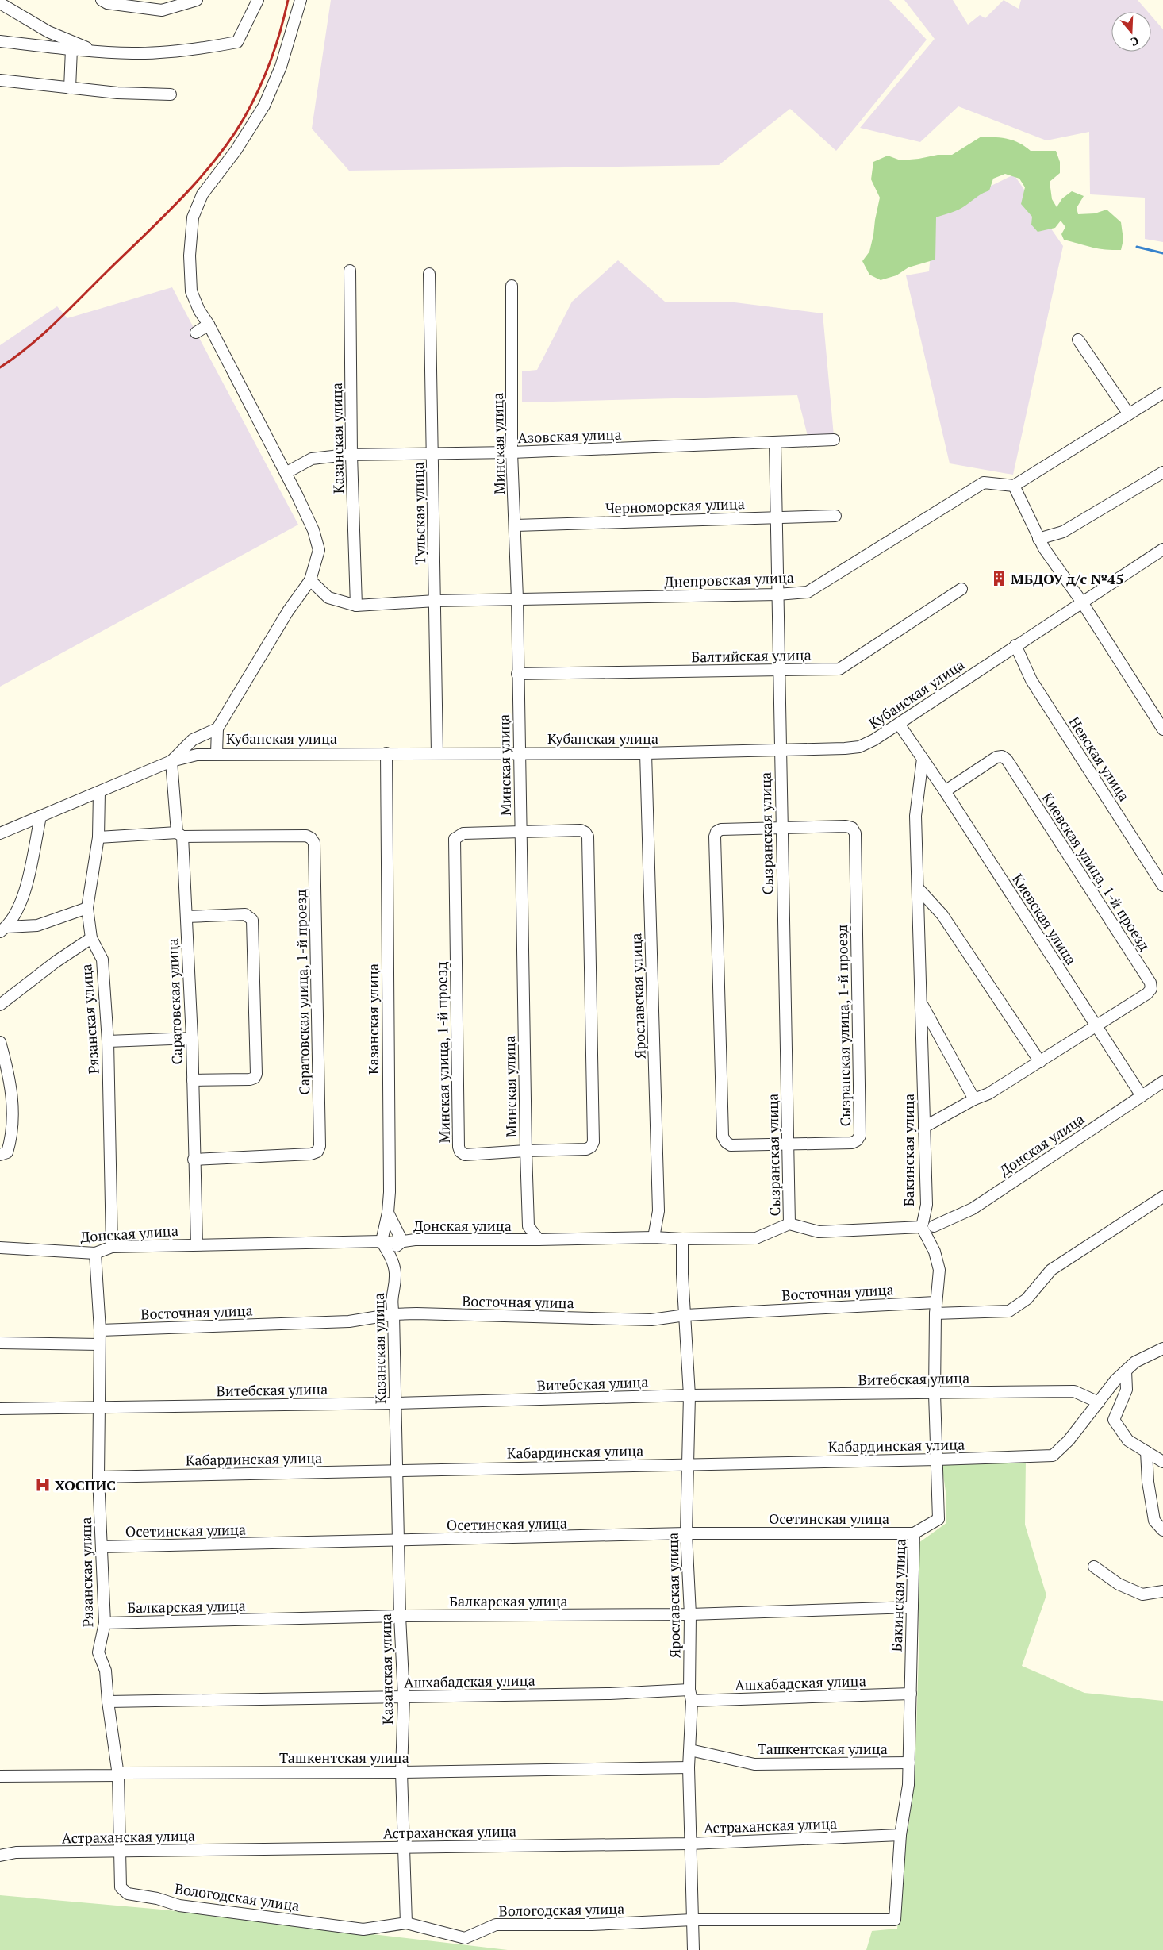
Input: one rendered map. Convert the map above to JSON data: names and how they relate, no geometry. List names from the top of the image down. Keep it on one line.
{"streets":{"street":["Азовская улица","Казанская улица","Минская улица","Черноморская улица","Тульская улица","Днепровская улица","Балтийская улица","Кубанская улица","Невская улица","Сызранская улица","Киевская улица, 1-й проезд","Киевская улица","Саратовская улица, 1-й проезд","Ярославская улица","Саратовская улица","Рязанская улица","Сызранская улица, 1-й проезд","Минская улица, 1-й проезд","Донская улица","Бакинская улица","Восточная улица","Витебская улица","Кабардинская улица","Осетинская улица","Балкарская улица","Ашхабадская улица","Ташкентская улица","Астраханская улица","Вологодская улица"]},"crossings":[["Азовская улица","Казанская улица"],["Азовская улица","Минская улица"],["Азовская улица","Тульская улица"],["Азовская улица","Сызранская улица"],["Казанская улица","Днепровская улица"],["Казанская улица","Кубанская улица"],["Казанская улица","Донская улица"],["Казанская улица","Восточная улица"],["Казанская улица","Витебская улица"],["Казанская улица","Кабардинская улица"],["Казанская улица","Осетинская улица"],["Казанская улица","Балкарская улица"],["Казанская улица","Ашхабадская улица"],["Казанская улица","Ташкентская улица"],["Казанская улица","Астраханская улица"],["Казанская улица","Вологодская улица"],["Минская улица","Черноморская улица"],["Минская улица","Днепровская улица"],["Минская улица","Балтийская улица"],["Минская улица","Кубанская улица"],["Минская улица","Минская улица, 1-й проезд"],["Минская улица","Донская улица"],["Черноморская улица","Сызранская улица"],["Тульская улица","Днепровская улица"],["Тульская улица","Кубанская улица"],["Днепровская улица","Сызранская улица"],["Балтийская улица","Сызранская улица"],["Кубанская улица","Невская улица"],["Кубанская улица","Сызранская улица"],["Кубанская улица","Ярославская улица"],["Кубанская улица","Саратовская улица"],["Кубанская улица","Рязанская улица"],["Сызранская улица","Сызранская улица, 1-й проезд"],["Сызранская улица","Донская улица"],["Киевская улица, 1-й проезд","Киевская улица"],["Киевская улица, 1-й проезд","Бакинская улица"],["Киевская улица","Донская улица"],["Киевская улица","Бакинская улица"],["Саратовская улица, 1-й проезд","Саратовская улица"],["Ярославская улица","Донская улица"],["Ярославская улица","Восточная улица"],["Ярославская улица","Витебская улица"],["Ярославская улица","Кабардинская улица"],["Ярославская улица","Осетинская улица"],["Ярославская улица","Балкарская улица"],["Ярославская улица","Ашхабадская улица"],["Ярославская улица","Ташкентская улица"],["Ярославская улица","Астраханская улица"],["Ярославская улица","Вологодская улица"],["Саратовская улица","Донская улица"],["Рязанская улица","Донская улица"],["Рязанская улица","Восточная улица"],["Рязанская улица","Витебская улица"],["Рязанская улица","Кабардинская улица"],["Рязанская улица","Осетинская улица"],["Рязанская улица","Балкарская улица"],["Рязанская улица","Ашхабадская улица"],["Рязанская улица","Ташкентская улица"],["Рязанская улица","Астраханская улица"],["Рязанская улица","Вологодская улица"],["Бакинская улица","Восточная улица"],["Бакинская улица","Витебская улица"],["Бакинская улица","Кабардинская улица"],["Бакинская улица","Осетинская улица"],["Бакинская улица","Балкарская улица"],["Бакинская улица","Ашхабадская улица"],["Бакинская улица","Ташкентская улица"],["Бакинская улица","Астраханская улица"],["Бакинская улица","Вологодская улица"],["Витебская улица","Кабардинская улица"]],"places":{"building":["МБДОУ д/с №45"],"hospital":["ХОСПИС"]},"north":"bottom"}
